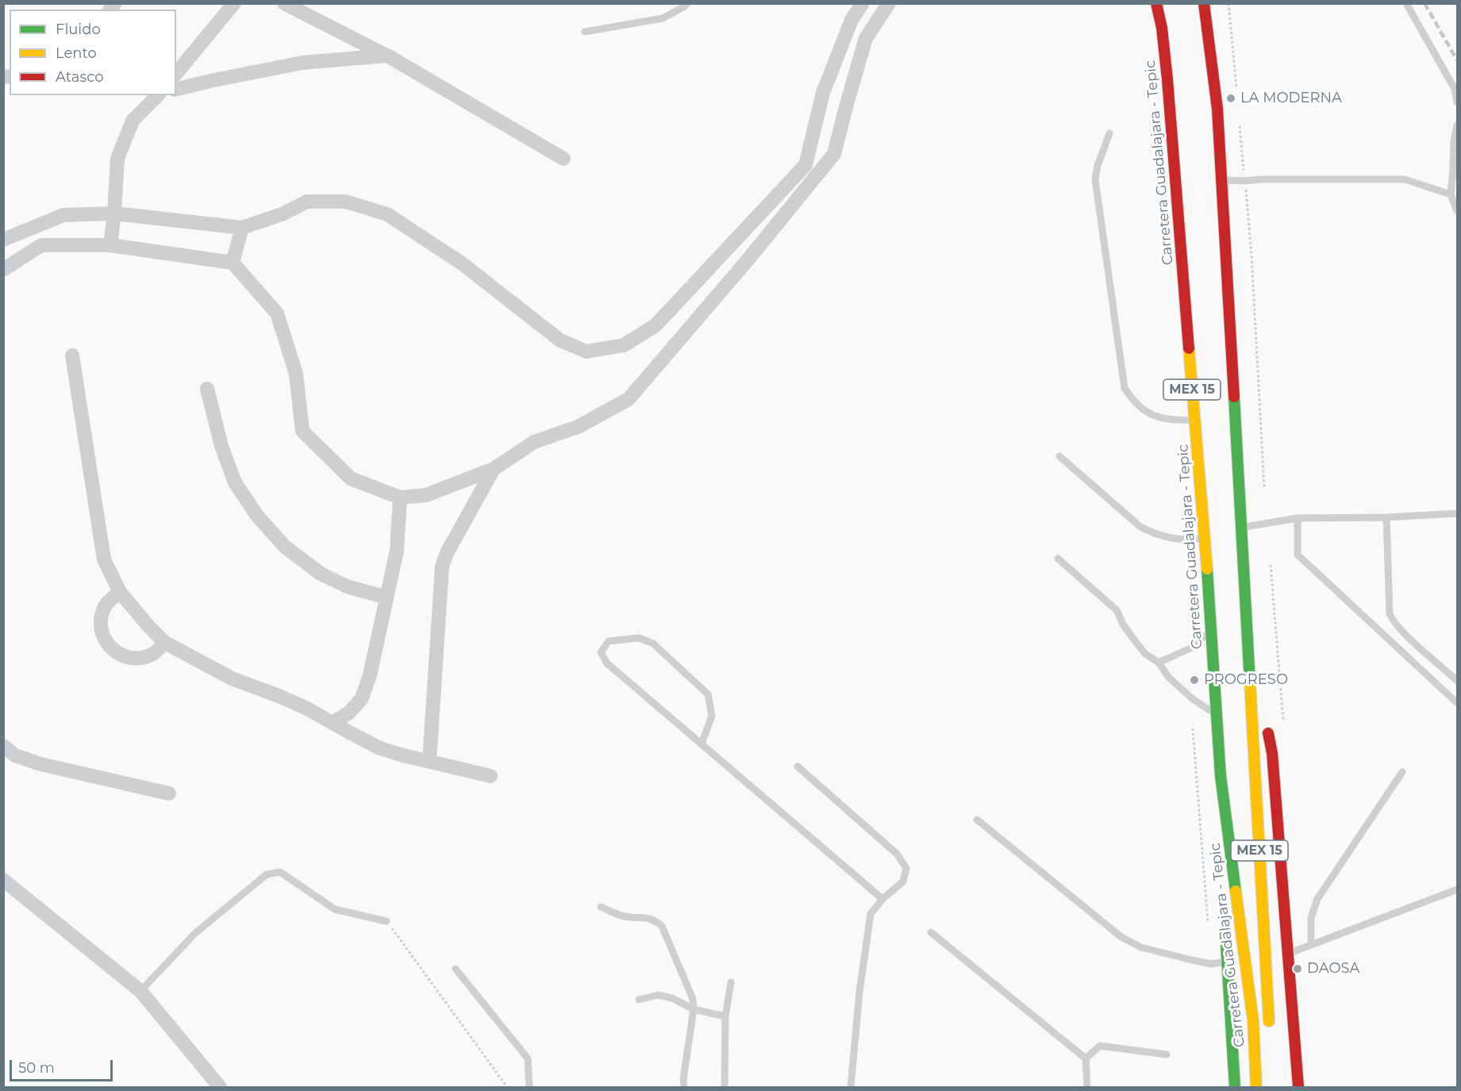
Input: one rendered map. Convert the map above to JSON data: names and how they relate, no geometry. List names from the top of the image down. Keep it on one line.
{"streets":{"highway":["Carretera Guadalajara - Tepic","MEX 15"]},"places":["LA MODERNA","PROGRESO","DAOSA"],"legend":["Fluido","Lento","Atasco"],"scale_bar":"50 m"}
